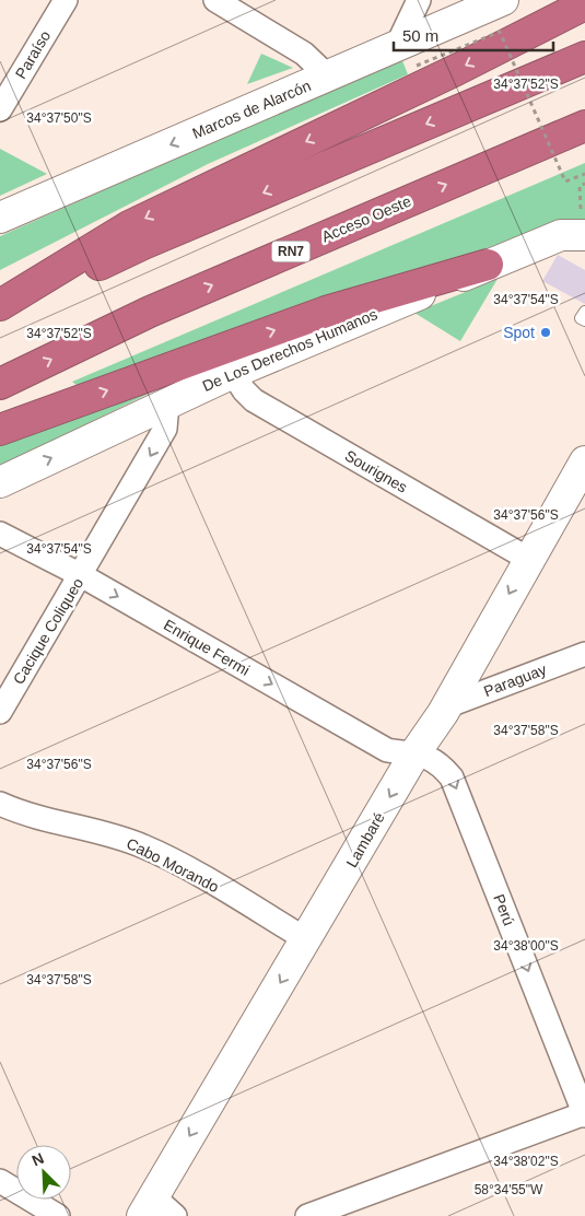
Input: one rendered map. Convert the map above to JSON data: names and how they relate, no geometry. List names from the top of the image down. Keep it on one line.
{"streets":{"highway":["Acceso Oeste","RN7"],"street":["Paraíso","Marcos de Alarcón","De Los Derechos Humanos","Sourignes","Cacique Coliqueo","Enrique Fermi","Paraguay","Lambaré","Cabo Morando","Perú"]},"crossings":[["De Los Derechos Humanos","Sourignes"],["De Los Derechos Humanos","Cacique Coliqueo"],["Sourignes","Lambaré"],["Cacique Coliqueo","Enrique Fermi"],["Enrique Fermi","Lambaré"],["Enrique Fermi","Perú"],["Paraguay","Lambaré"],["Lambaré","Cabo Morando"],["Lambaré","Perú"]],"one_way":["Marcos de Alarcón","Cacique Coliqueo","Enrique Fermi","Lambaré","Perú"],"places":["Spot"],"scale_bar":"50 m","north":"top left","coordinates":["34°37'52\"S","34°37'50\"S","34°37'54\"S","34°37'56\"S","34°37'58\"S","34°38'00\"S","34°38'02\"S","58°34'55\"W"]}
